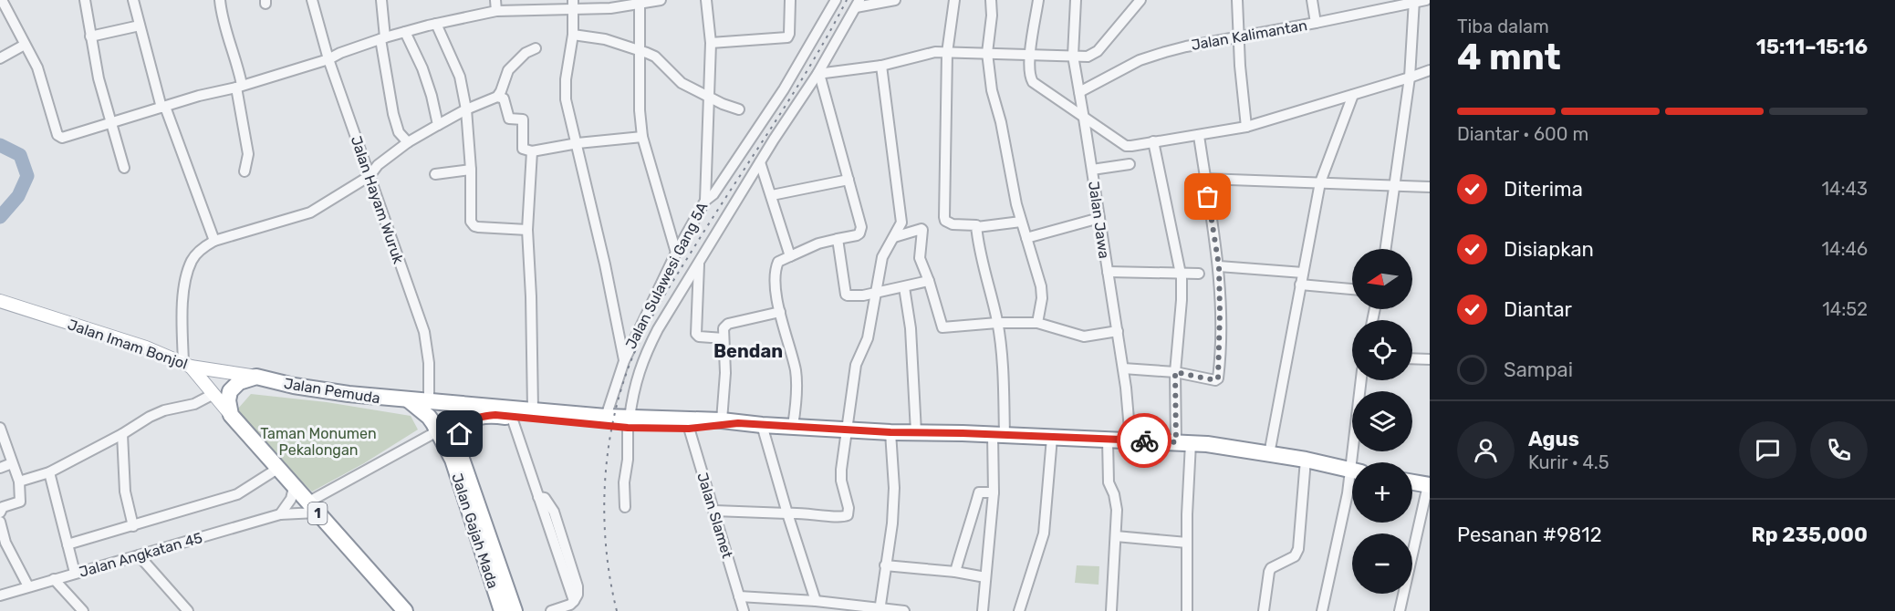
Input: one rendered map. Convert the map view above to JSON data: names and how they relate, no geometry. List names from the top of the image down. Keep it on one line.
{"streets":{"highway":["Jalan Pemuda","1","Jalan Gajah Mada"],"main road":["Jalan Imam Bonjol"],"street":["Jalan Kalimantan","Jalan Hayam Wuruk","Jalan Jawa","Jalan Sulawesi Gang 5A","Jalan Slamet","Jalan Angkatan 45"]},"crossings":[["Jalan Kalimantan","Jalan Jawa"],["Jalan Hayam Wuruk","Jalan Pemuda"],["Jalan Sulawesi Gang 5A","Jalan Pemuda"],["Jalan Imam Bonjol","Jalan Pemuda"],["Jalan Pemuda","Jalan Gajah Mada"],["1","Jalan Angkatan 45"]],"districts":["Bendan"],"parks":["Taman Monumen Pekalongan"],"north":"left","page":{"heading":["4 mnt","Tiba dalam","15:11–15:16"],"panel":["Agus","Kurir · 4.5","Pesanan #9812","Rp 235,000"],"bar":"Diantar · 600 m","list":[["Diterima","14:43"],["Disiapkan","14:46"],["Diantar","14:52"],"Sampai"],"map_buttons":["+","−"]}}
